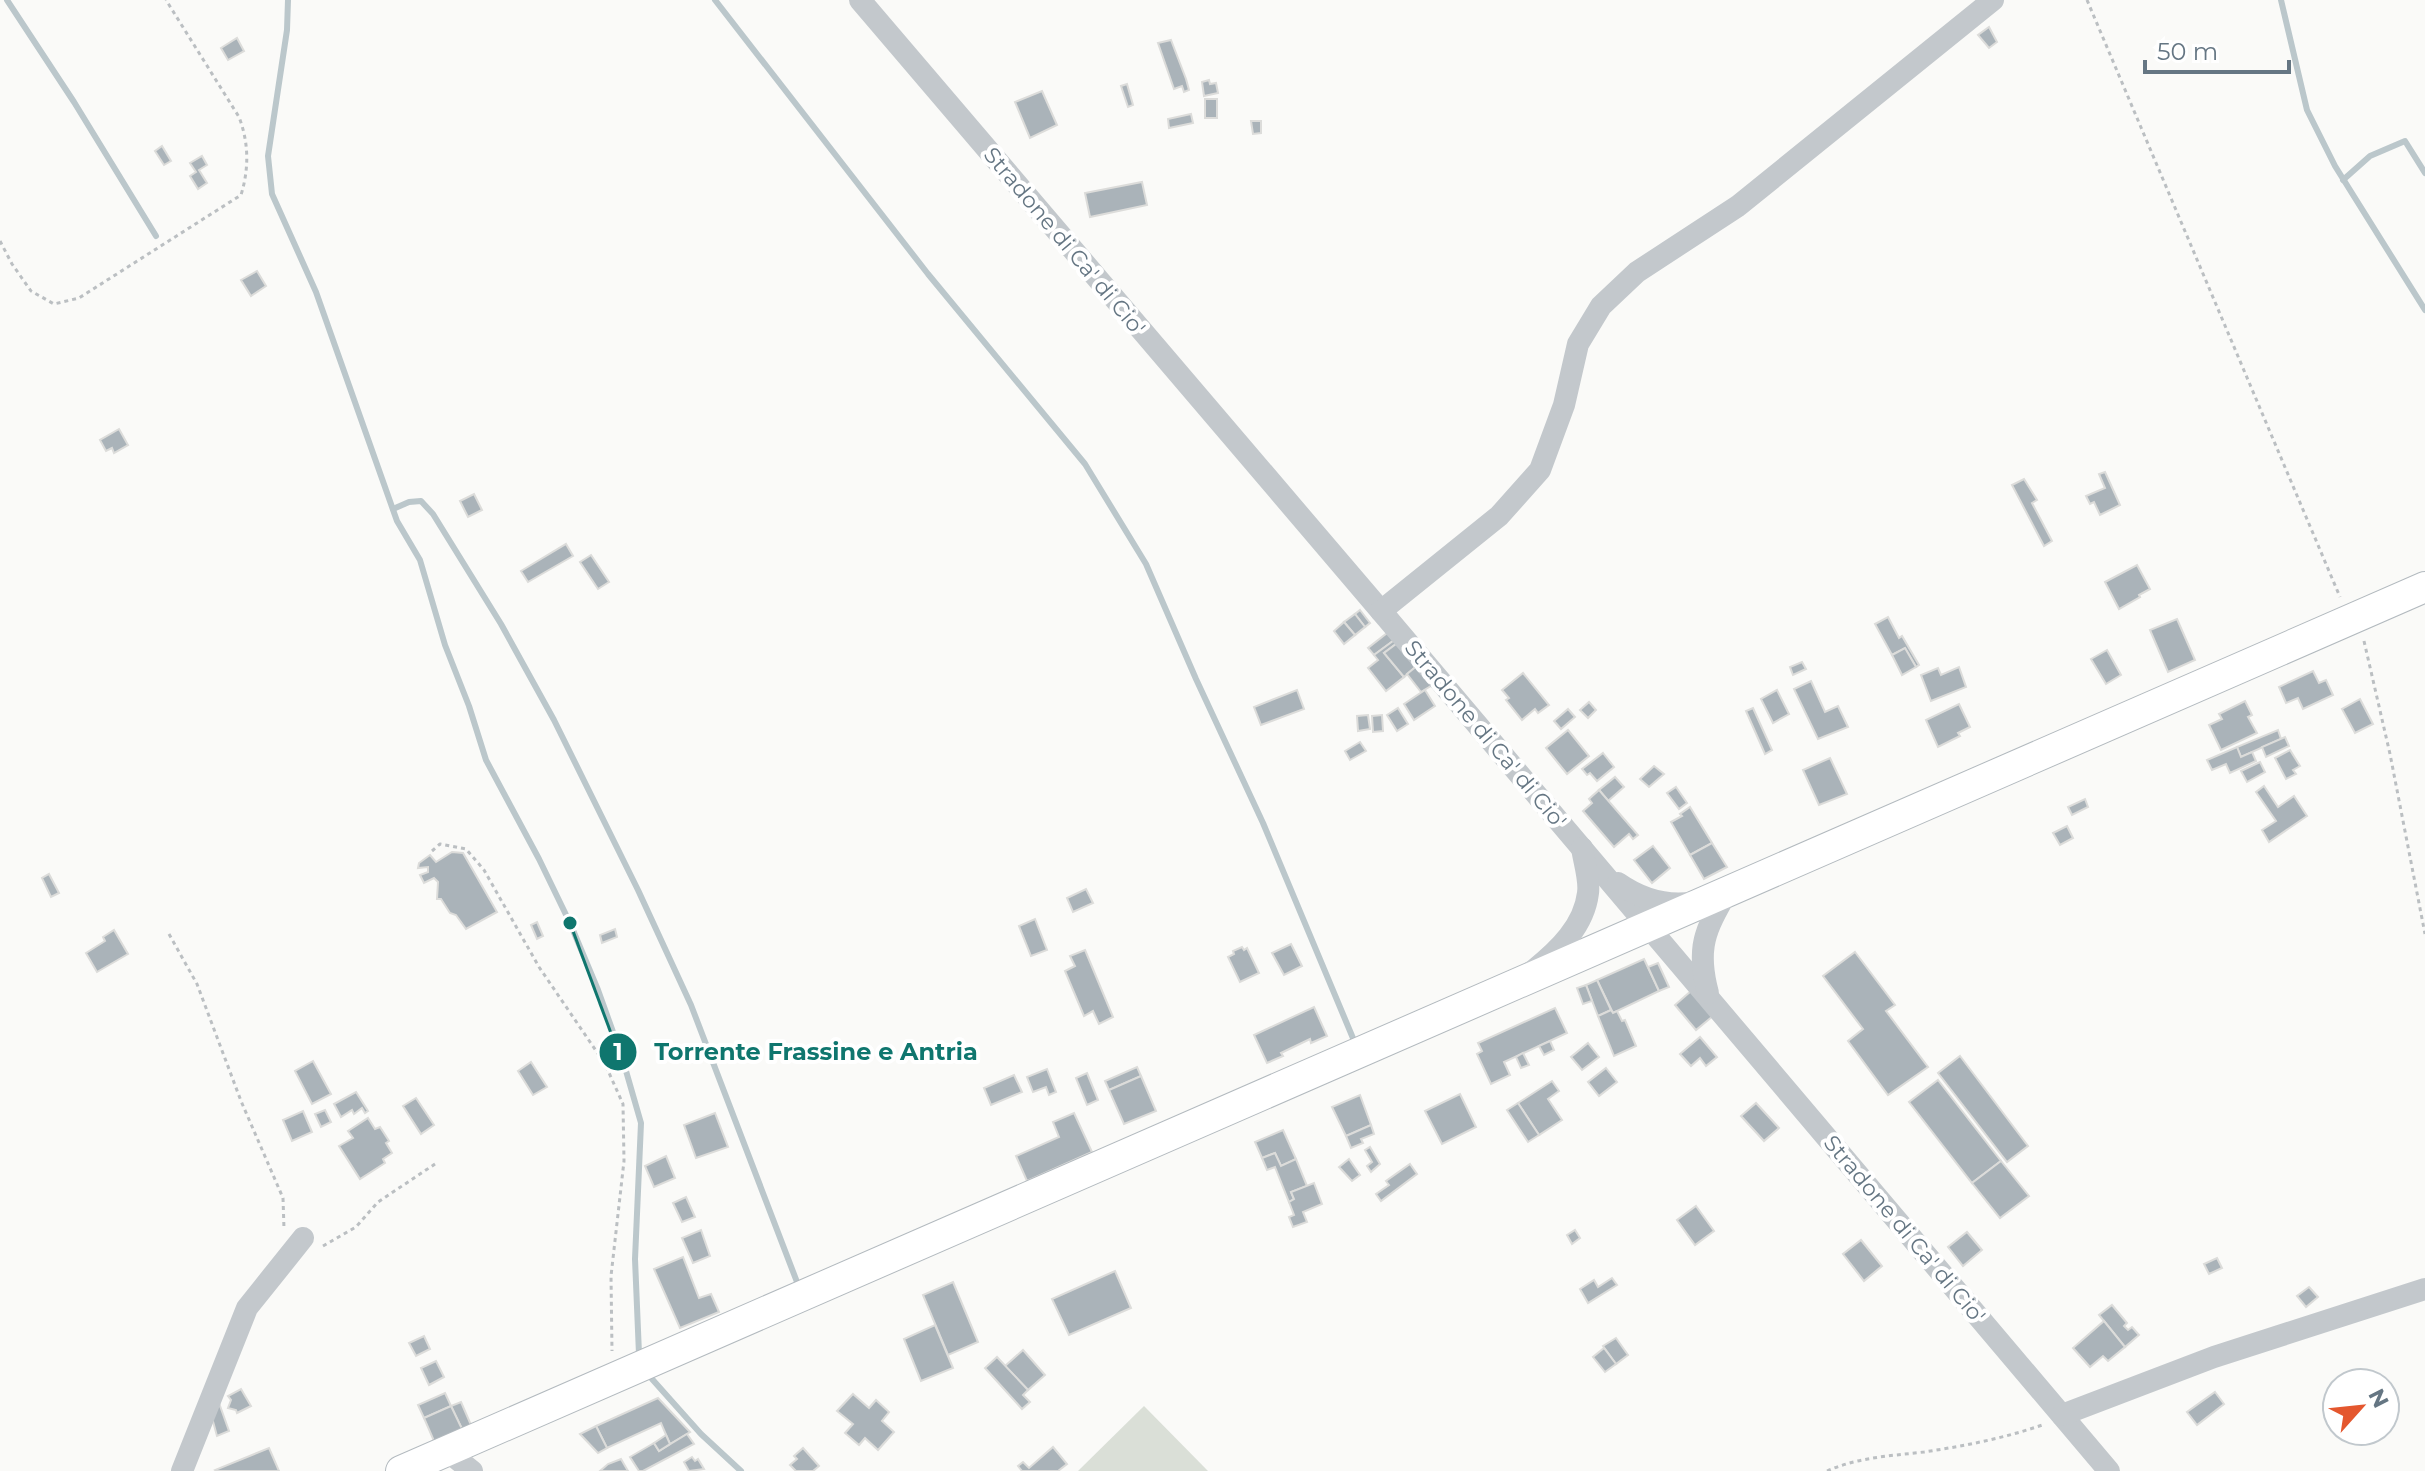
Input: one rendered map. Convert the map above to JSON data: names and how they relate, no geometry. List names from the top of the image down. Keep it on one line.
{"streets":{"street":["Stradone di Ca' di Cio'"]},"places":["Torrente Frassine e Antria"],"scale_bar":"50 m","north":"top right"}
